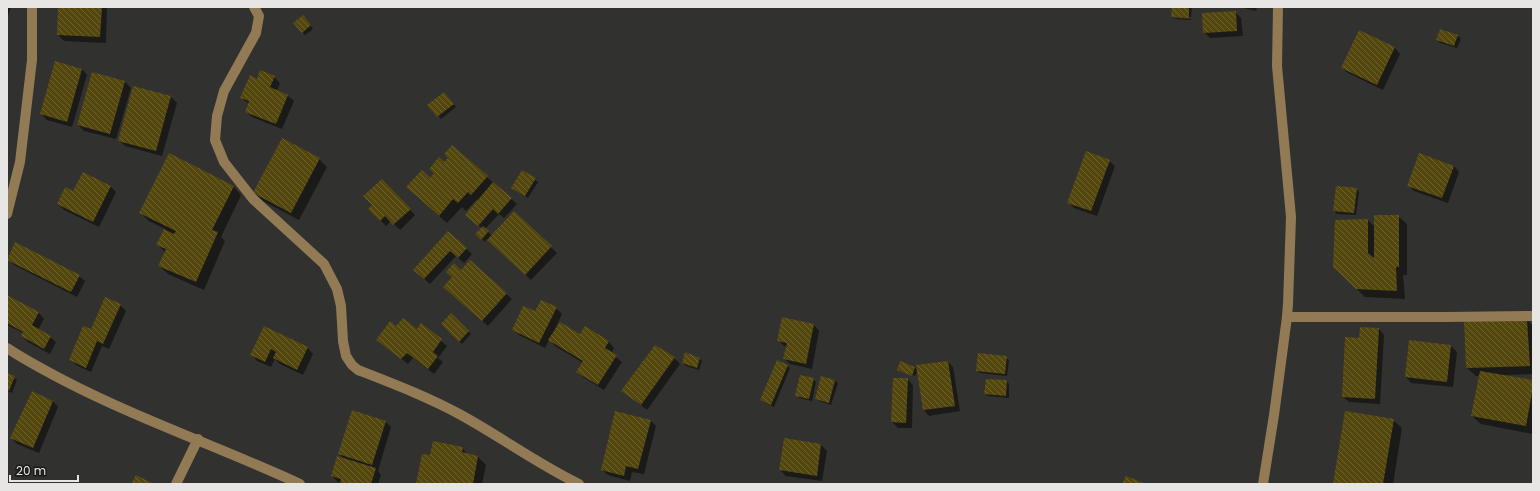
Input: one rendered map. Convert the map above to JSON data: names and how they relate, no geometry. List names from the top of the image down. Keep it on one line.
{"scale_bar":"20 m"}
